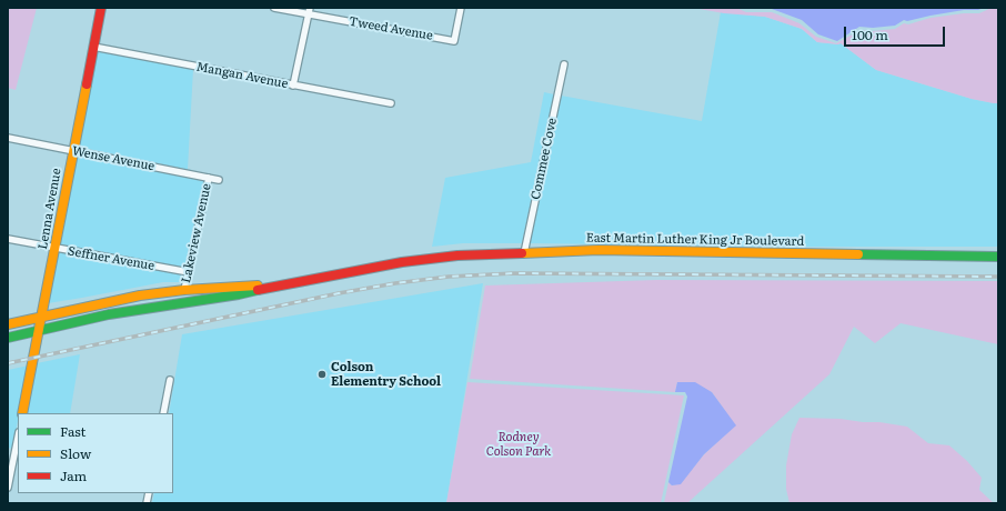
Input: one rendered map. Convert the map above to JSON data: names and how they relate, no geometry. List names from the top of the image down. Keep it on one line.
{"streets":{"main road":["Lenna Avenue","East Martin Luther King Jr Boulevard"],"street":["Tweed Avenue","Mangan Avenue","Wense Avenue","Commee Cove","Lakeview Avenue","Seffner Avenue"]},"crossings":[["Mangan Avenue","Lenna Avenue"],["Wense Avenue","Lenna Avenue"],["Wense Avenue","Lakeview Avenue"],["Commee Cove","East Martin Luther King Jr Boulevard"],["Lenna Avenue","Seffner Avenue"],["Lakeview Avenue","Seffner Avenue"]],"parks":["Rodney Colson Park"],"places":["Colson Elementry School"],"legend":["Fast","Slow","Jam"],"scale_bar":"100 m"}
